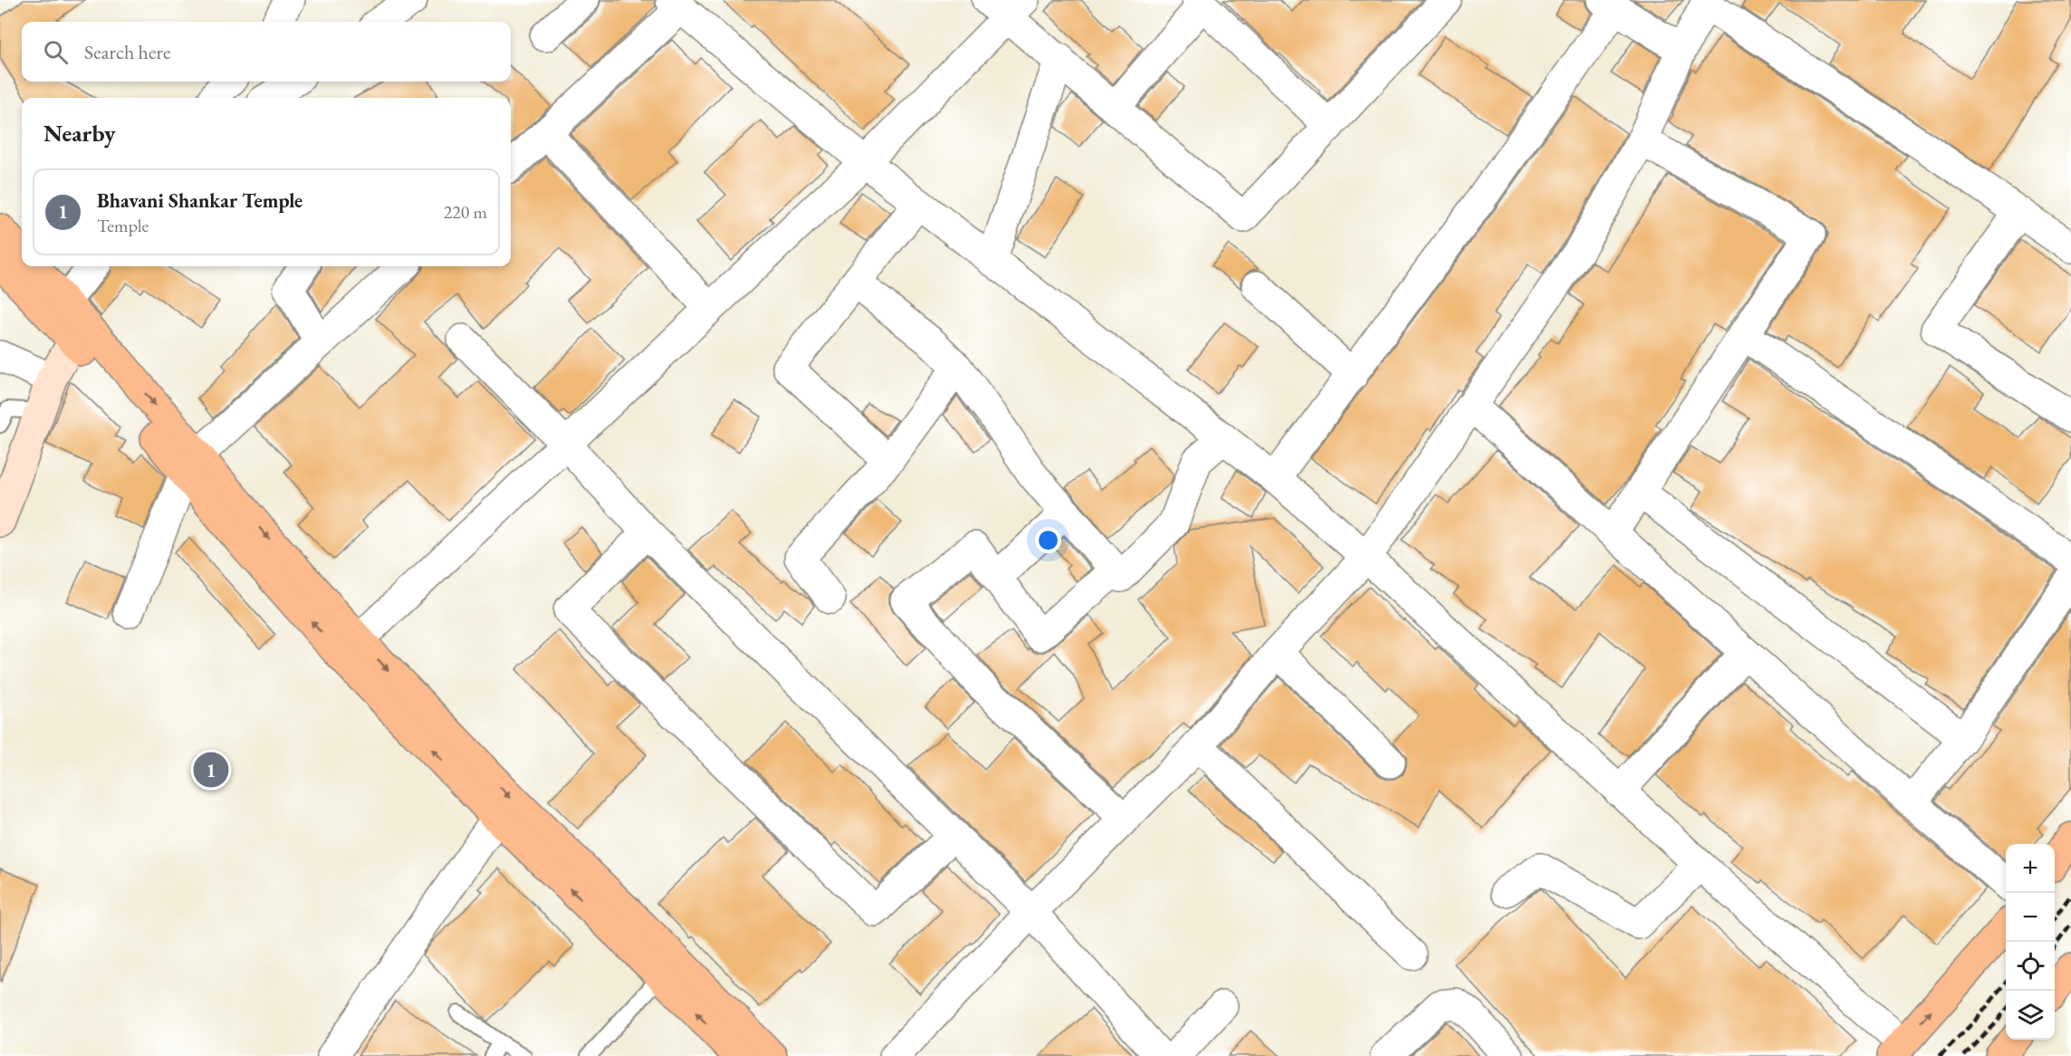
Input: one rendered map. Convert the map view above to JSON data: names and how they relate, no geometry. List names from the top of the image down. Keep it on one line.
{"page":{"search":"Search here","heading":"Nearby","list":[{"mark":"1","name":"Bhavani Shankar Temple","note":"Temple","value":"220 m"}],"pins":"1","map_buttons":["+","−"]}}
